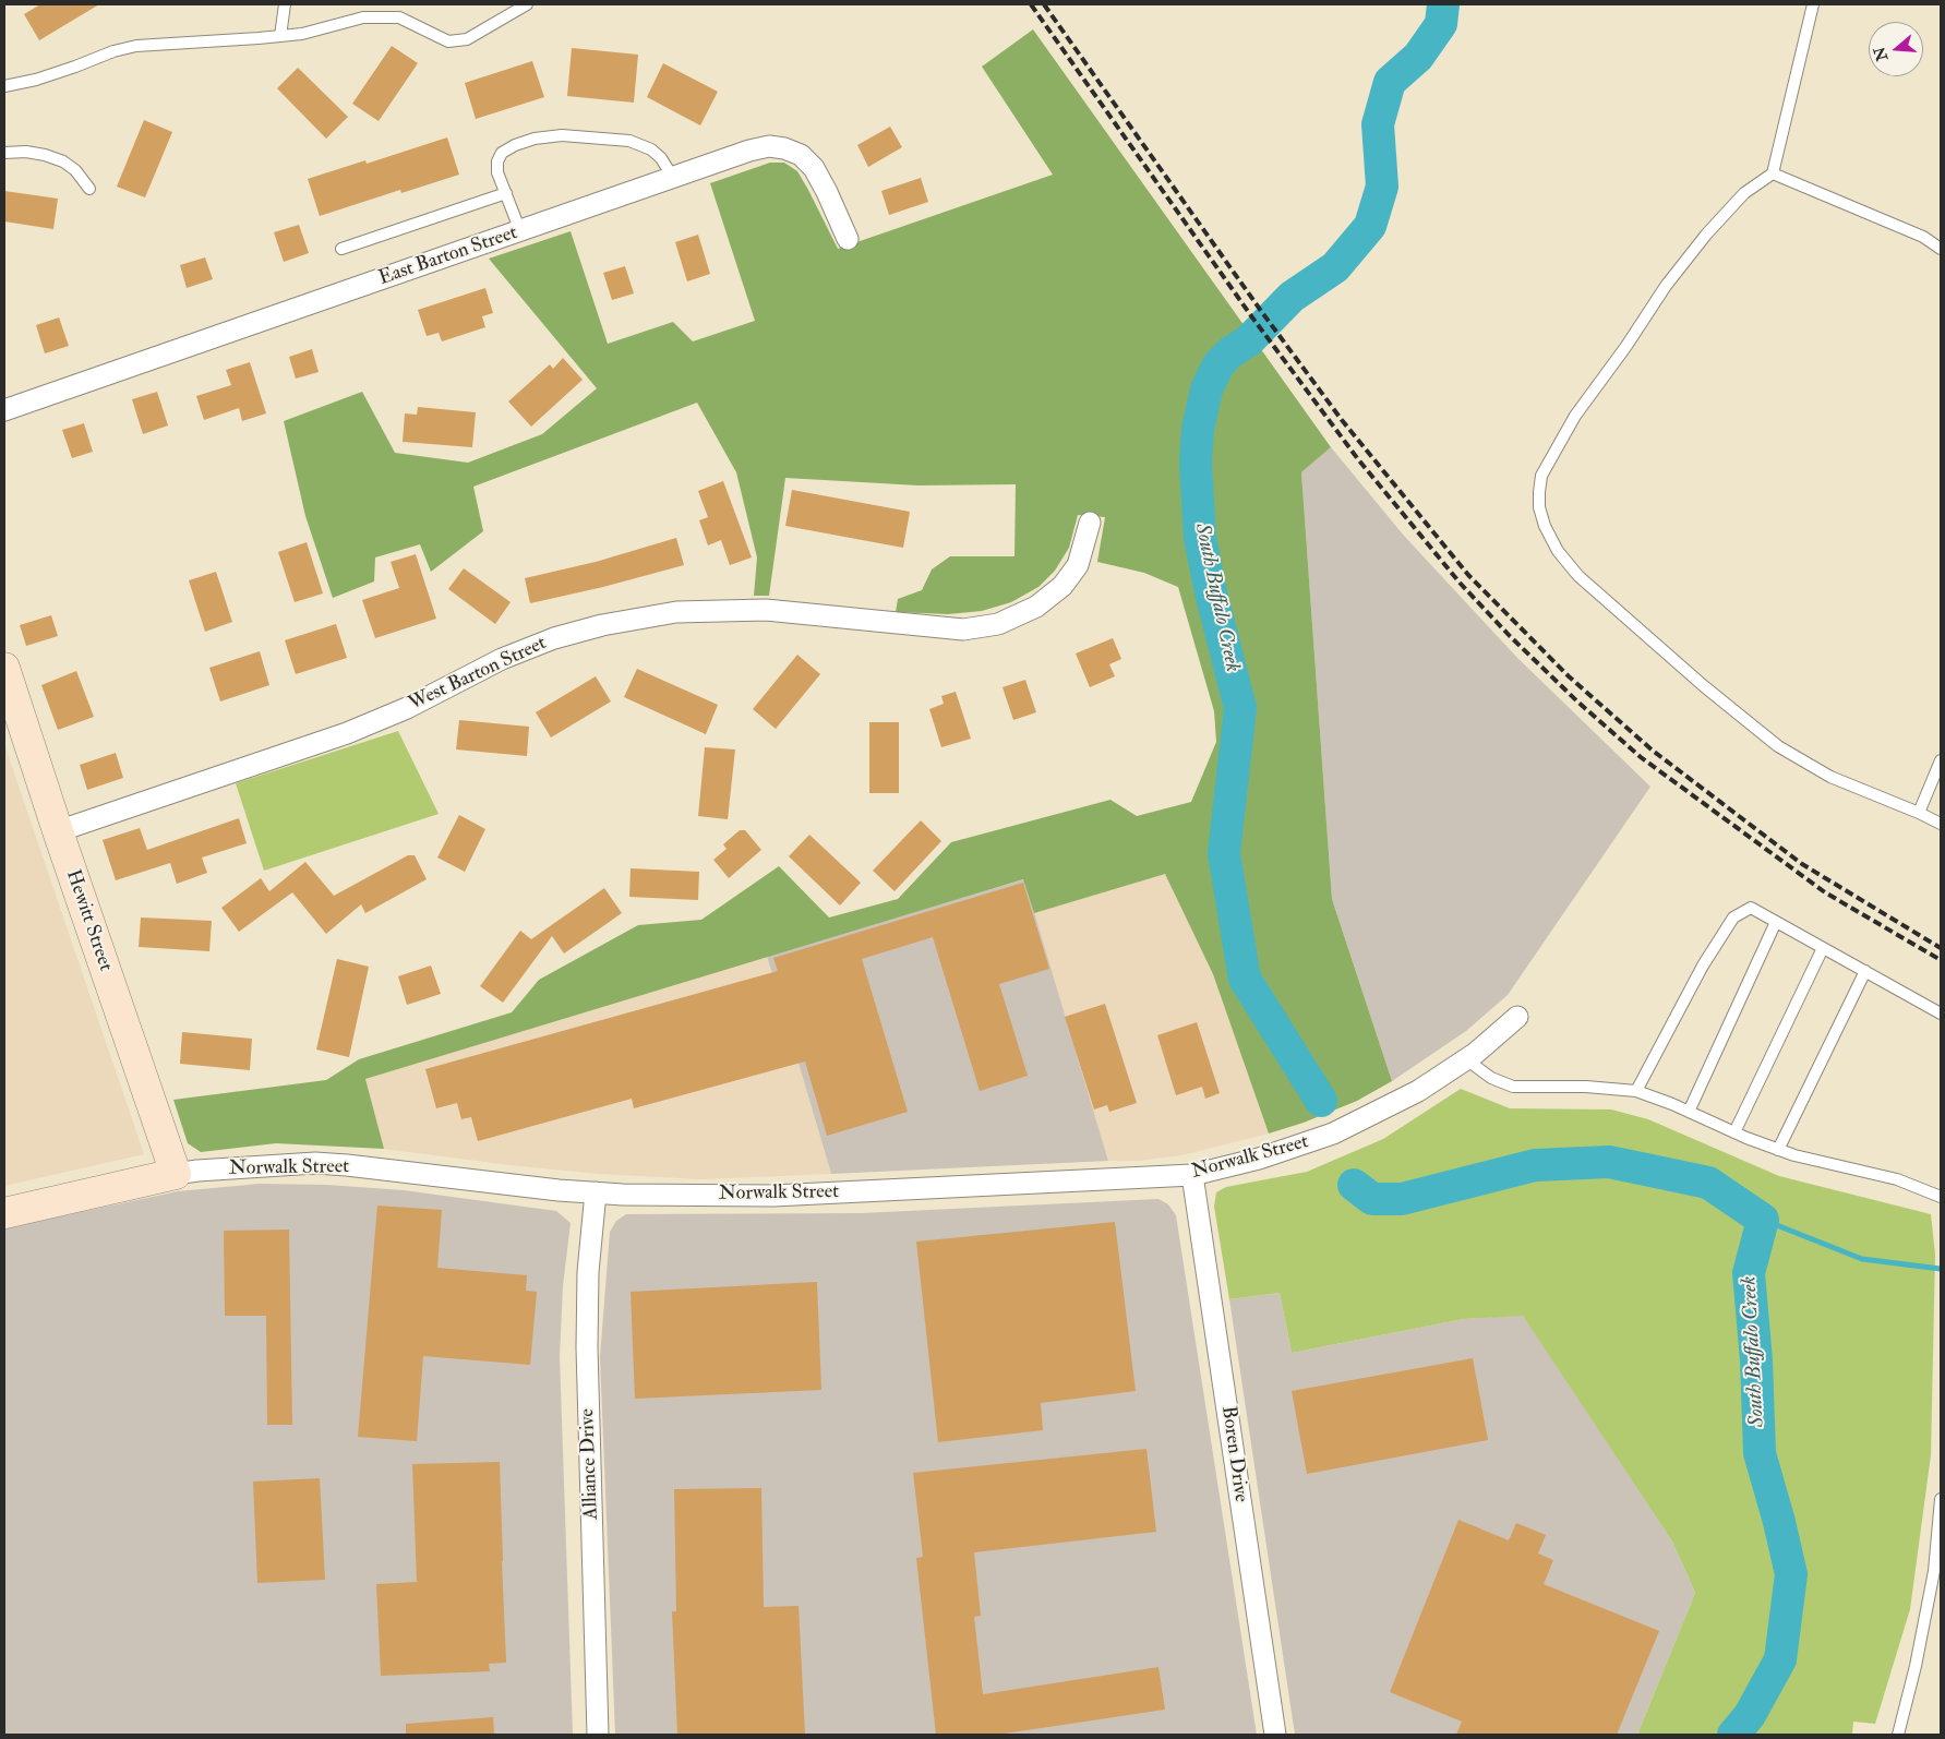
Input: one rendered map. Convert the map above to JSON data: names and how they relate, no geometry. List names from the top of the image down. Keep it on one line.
{"streets":{"street":["East Barton Street","West Barton Street","Hewitt Street","Norwalk Street","Boren Drive","Alliance Drive"]},"crossings":[["West Barton Street","Hewitt Street"],["Hewitt Street","Norwalk Street"],["Norwalk Street","Boren Drive"],["Norwalk Street","Alliance Drive"]],"water":["South Buffalo Creek"],"north":"left"}
